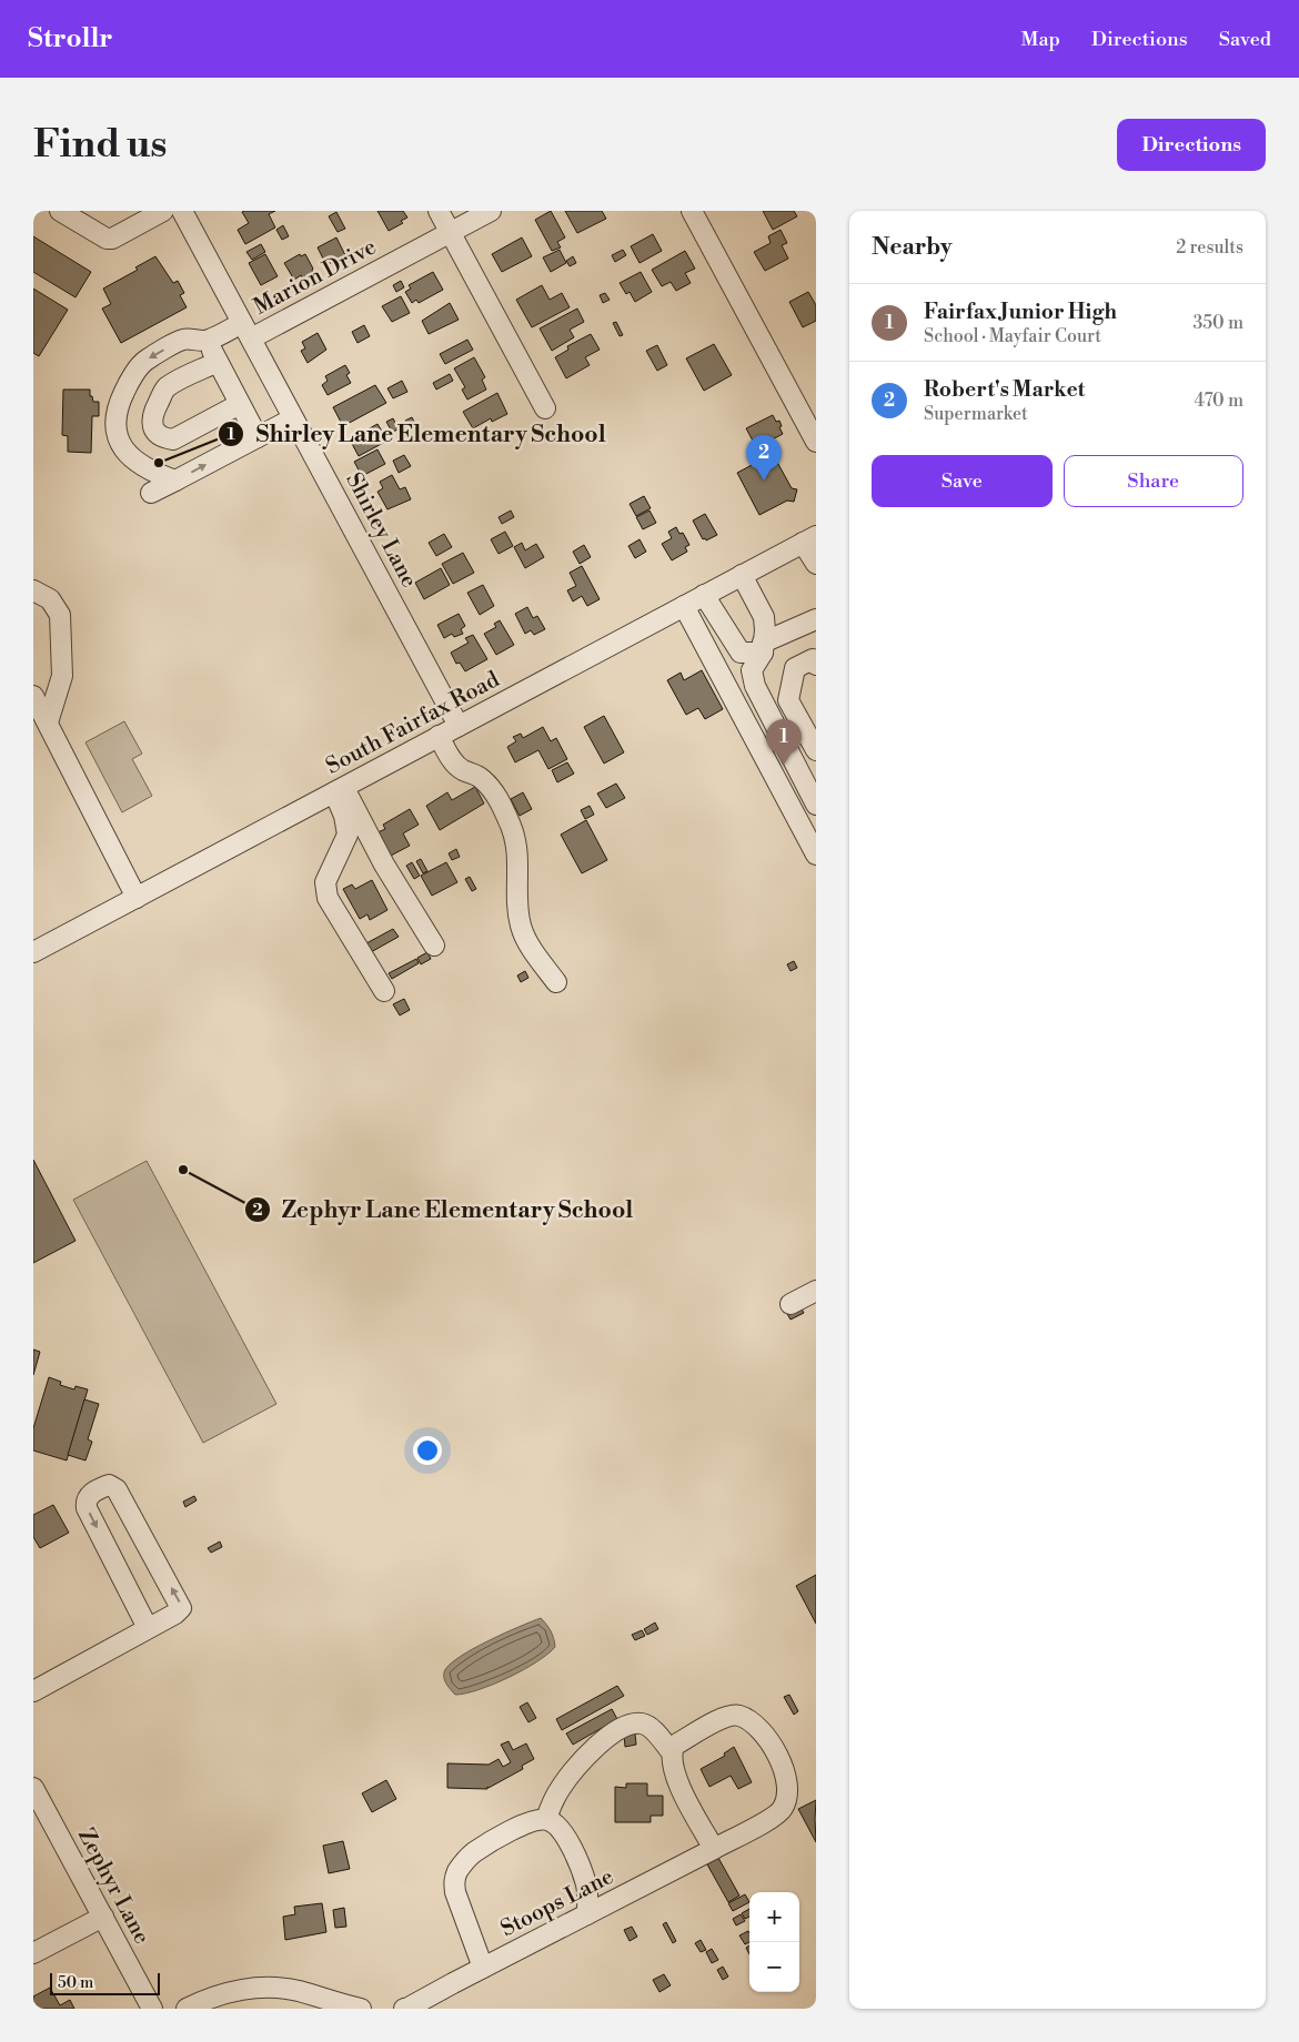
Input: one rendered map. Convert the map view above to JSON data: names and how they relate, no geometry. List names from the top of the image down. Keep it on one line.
{"streets":{"street":["Marion Drive","Shirley Lane","South Fairfax Road","Zephyr Lane","Stoops Lane"]},"crossings":[["Marion Drive","Shirley Lane"],["Shirley Lane","South Fairfax Road"]],"places":["Shirley Lane Elementary School","Zephyr Lane Elementary School"],"scale_bar":"50 m","page":{"header":"Strollr","nav":["Map","Directions","Saved"],"buttons":["Directions",["Save","Share"]],"title":"Find us","heading":["Nearby","2 results"],"list":[{"mark":"1","name":"Fairfax Junior High","note":"School · Mayfair Court","value":"350 m"},{"mark":"2","name":"Robert's Market","note":"Supermarket","value":"470 m"}],"pins":["2","1"],"map_buttons":["+","−"],"scale":"50 m"}}
